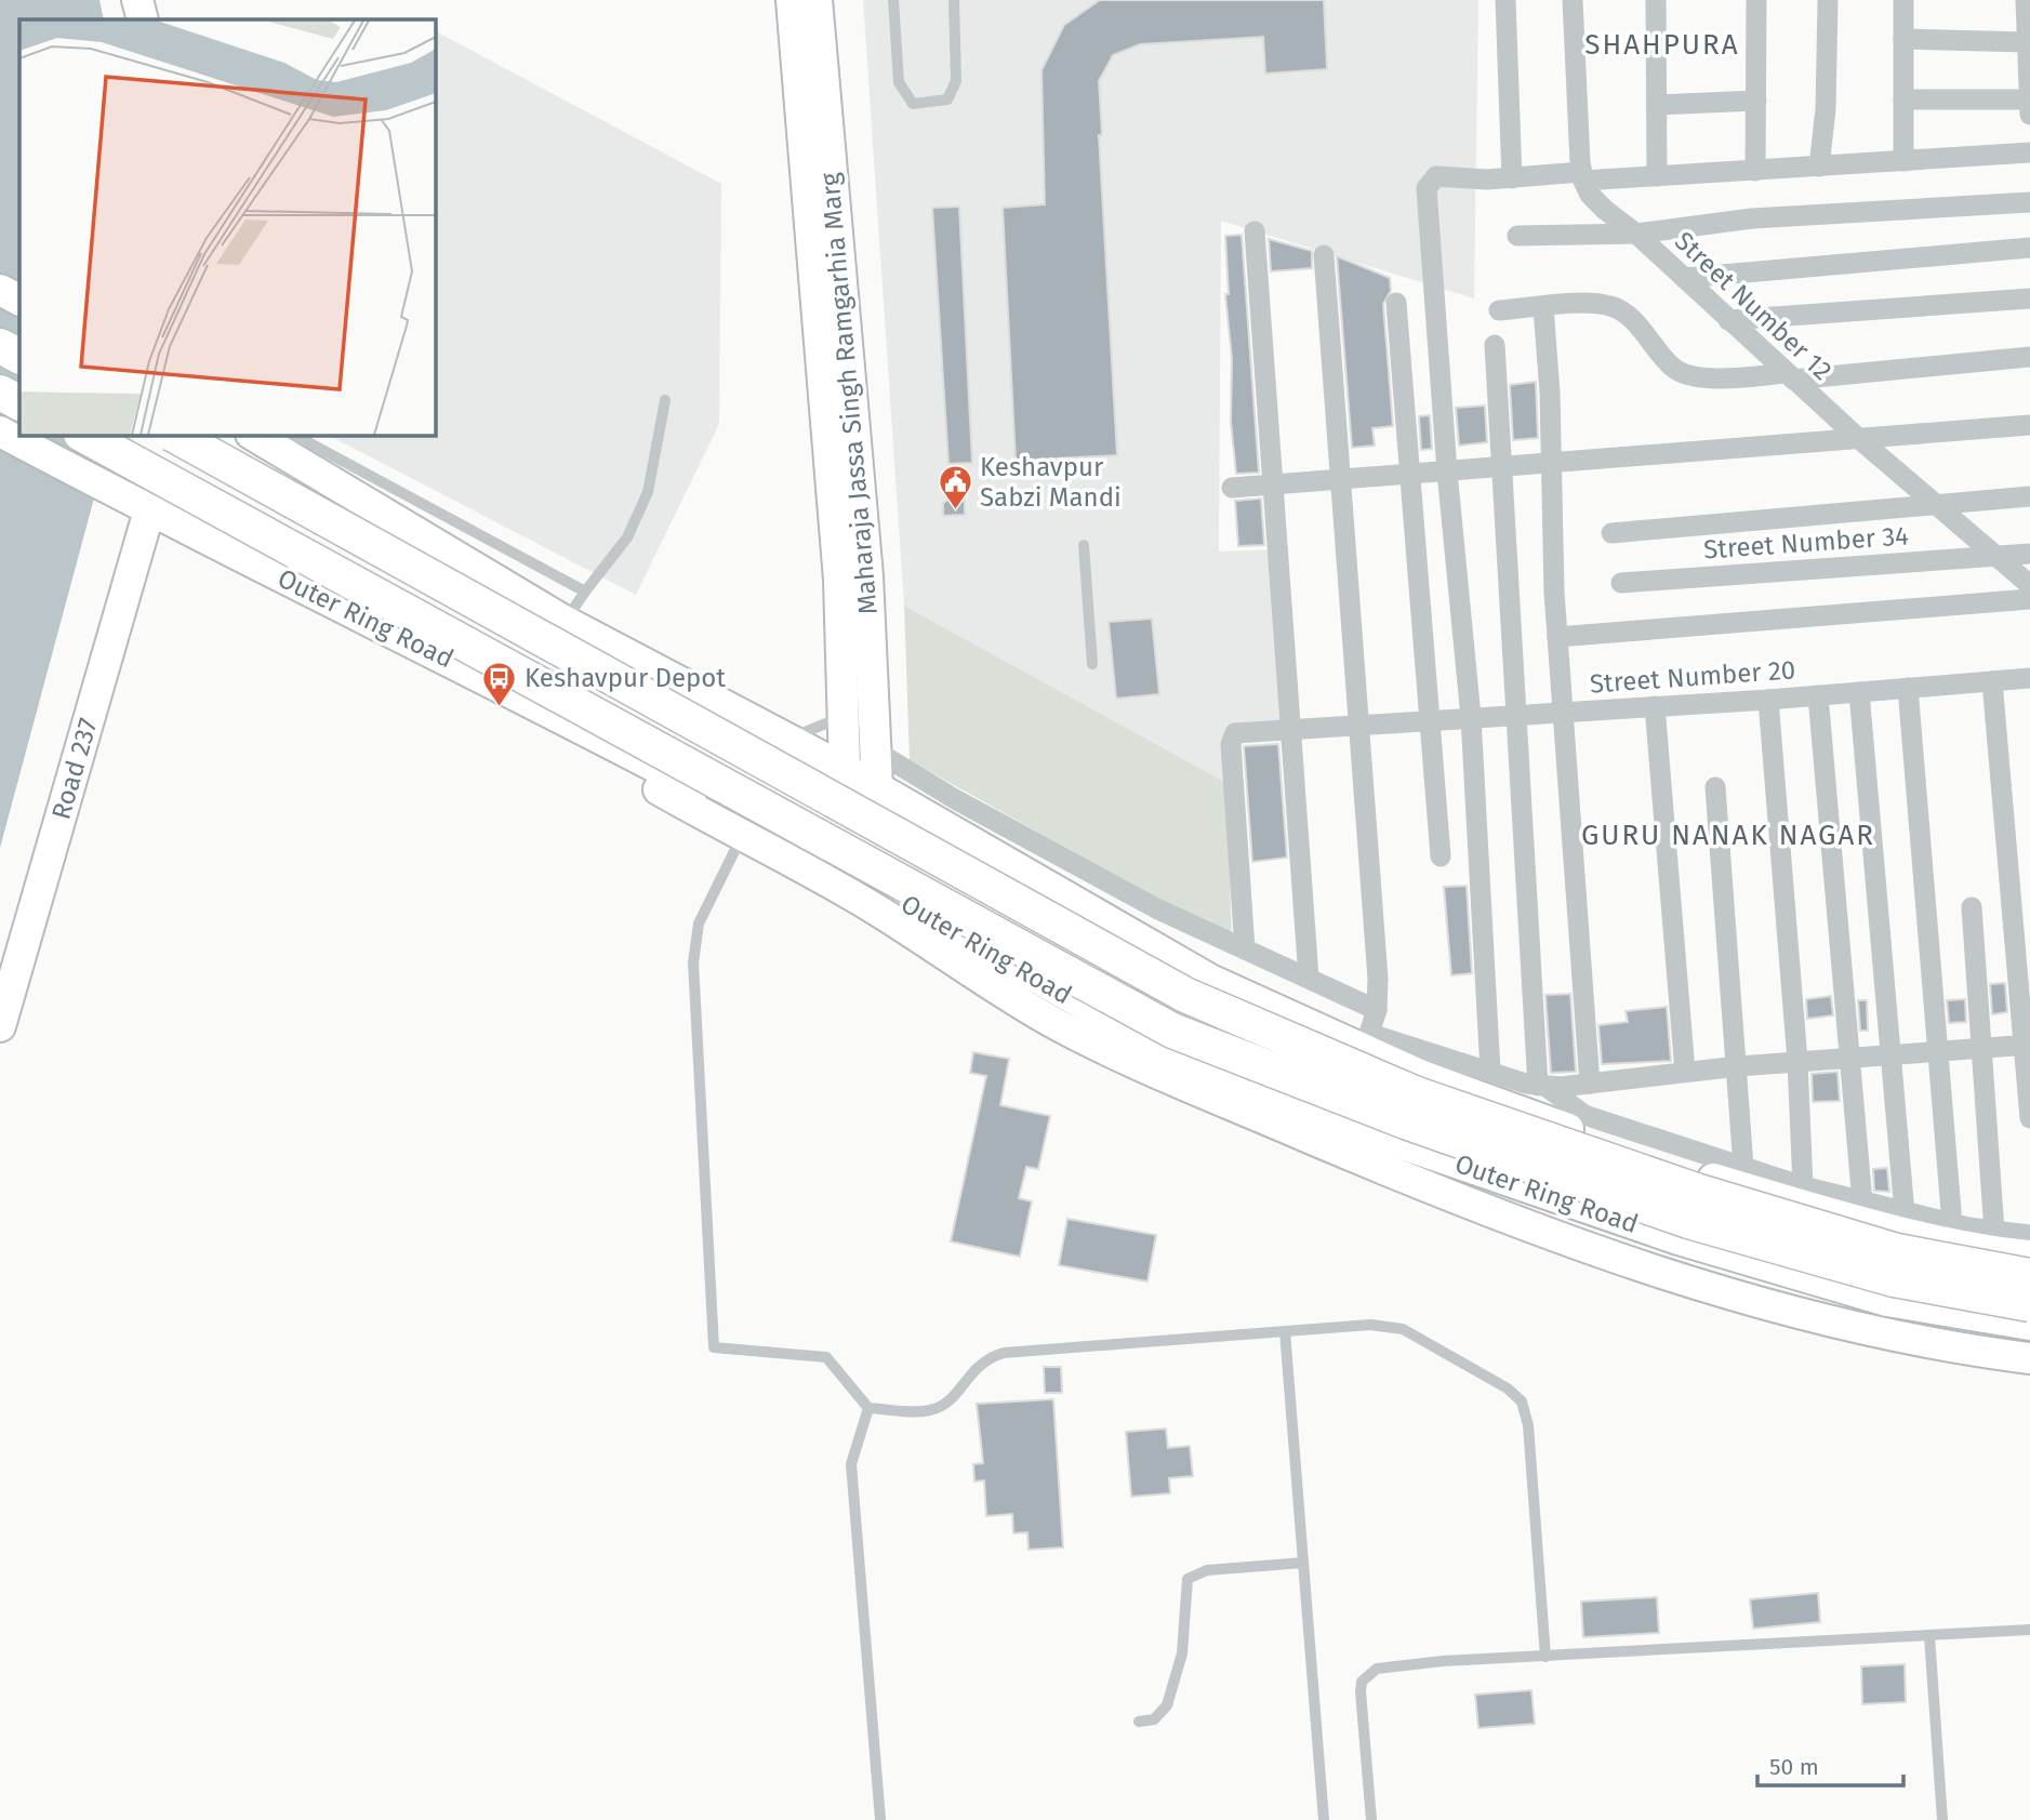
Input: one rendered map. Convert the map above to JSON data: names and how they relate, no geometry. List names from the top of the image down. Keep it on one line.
{"streets":{"main road":["Outer Ring Road"],"street":["Street Number 12","Maharaja Jassa Singh Ramgarhia Marg","Street Number 34","Street Number 20","Road 237"]},"crossings":[["Street Number 12","Street Number 34"],["Outer Ring Road","Road 237"]],"districts":["SHAHPURA","GURU NANAK NAGAR"],"places":{"public building":["Keshavpur Sabzi Mandi"],"bus stop":["Keshavpur Depot"]},"scale_bar":"50 m"}
